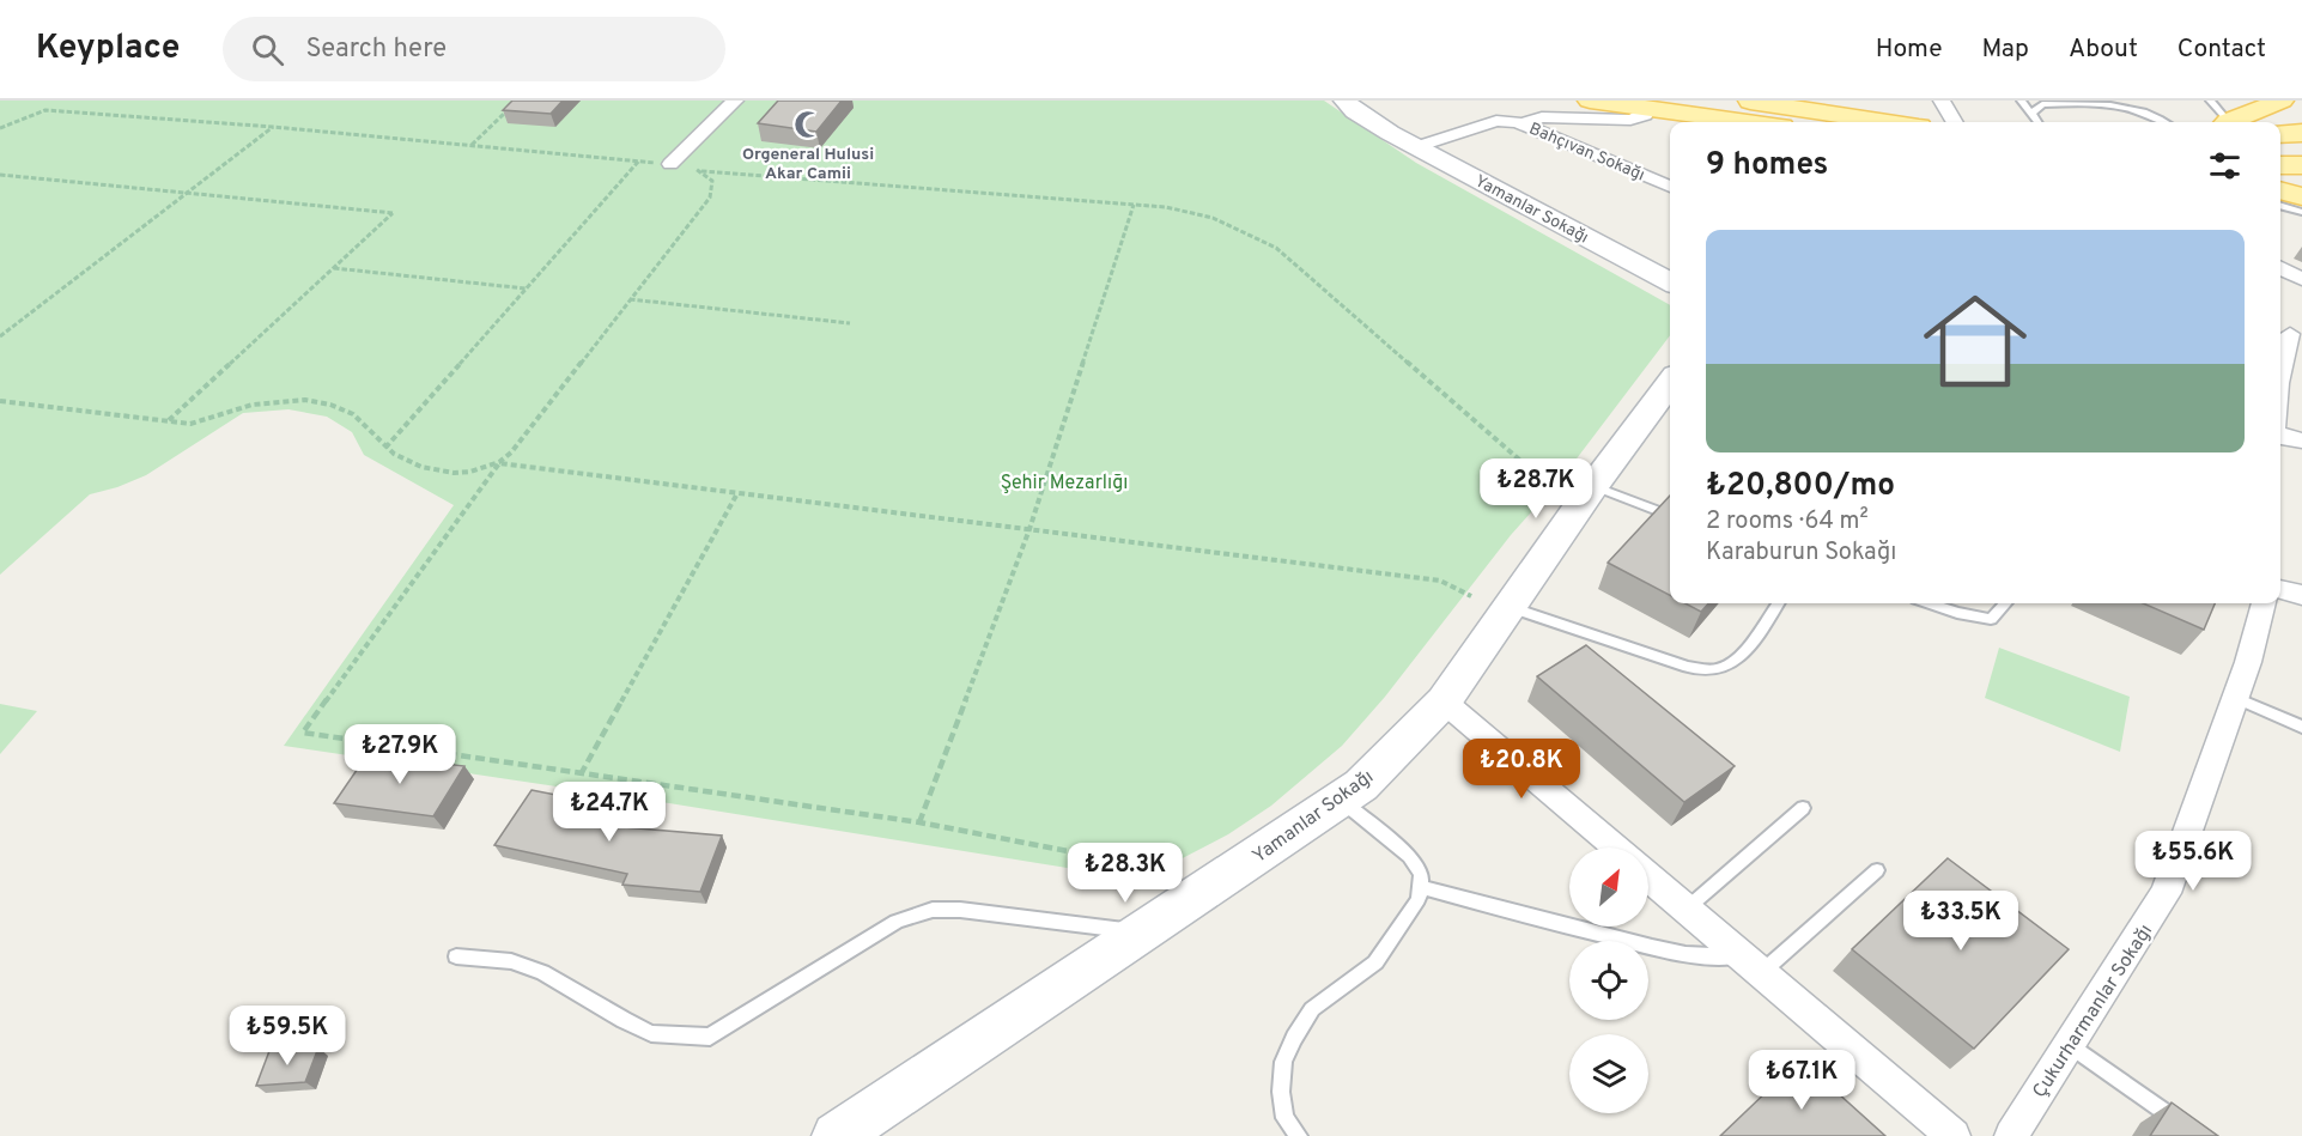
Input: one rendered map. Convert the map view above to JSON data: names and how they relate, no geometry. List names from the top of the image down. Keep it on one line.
{"streets":{"street":["Bahçıvan Sokağı","Yamanlar Sokağı","Çukurharmanlar Sokağı"]},"crossings":[["Bahçıvan Sokağı","Yamanlar Sokağı"]],"parks":["Şehir Mezarlığı"],"places":{"mosque":["Orgeneral Hulusi Akar Camii"]},"north":"top right","page":{"header":"Keyplace","search":"Search here","nav":["Home","Map","About","Contact"],"heading":"9 homes","list":[{"name":"₺20,800/mo","note":"2 rooms · 64 m² · Karaburun Sokağı"}],"price":["₺28.7K","₺27.9K","₺20.8K","₺24.7K","₺55.6K","₺28.3K","₺33.5K","₺59.5K","₺67.1K"]}}
